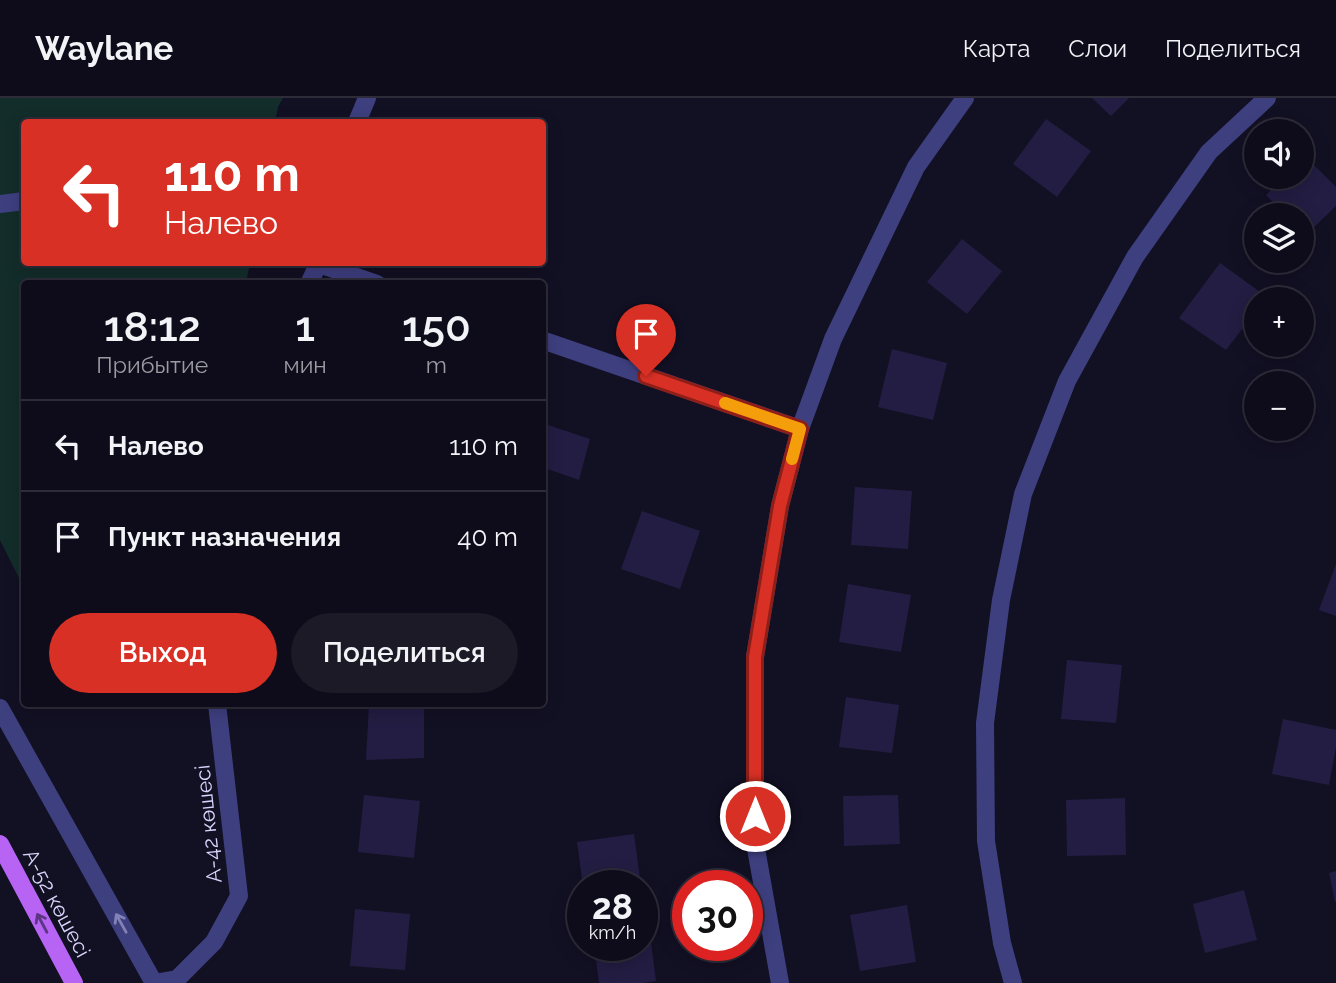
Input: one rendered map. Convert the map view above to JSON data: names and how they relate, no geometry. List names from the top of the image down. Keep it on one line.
{"streets":{"main road":["А-52 көшесі"],"street":["А-42 көшесі"]},"one_way":["А-52 көшесі"],"page":{"header":"Waylane","nav":["Карта","Слои","Поделиться"],"map_buttons":["+","−"],"turn":["110 m","Налево"],"eta":["18:12","Прибытие","1","мин","150","m"],"list":[{"name":"Налево","value":"110 m"},{"name":"Пункт назначения","value":"40 m"}],"buttons":["Выход","Поделиться"],"speed":"28 km/h","limit":"30"}}
